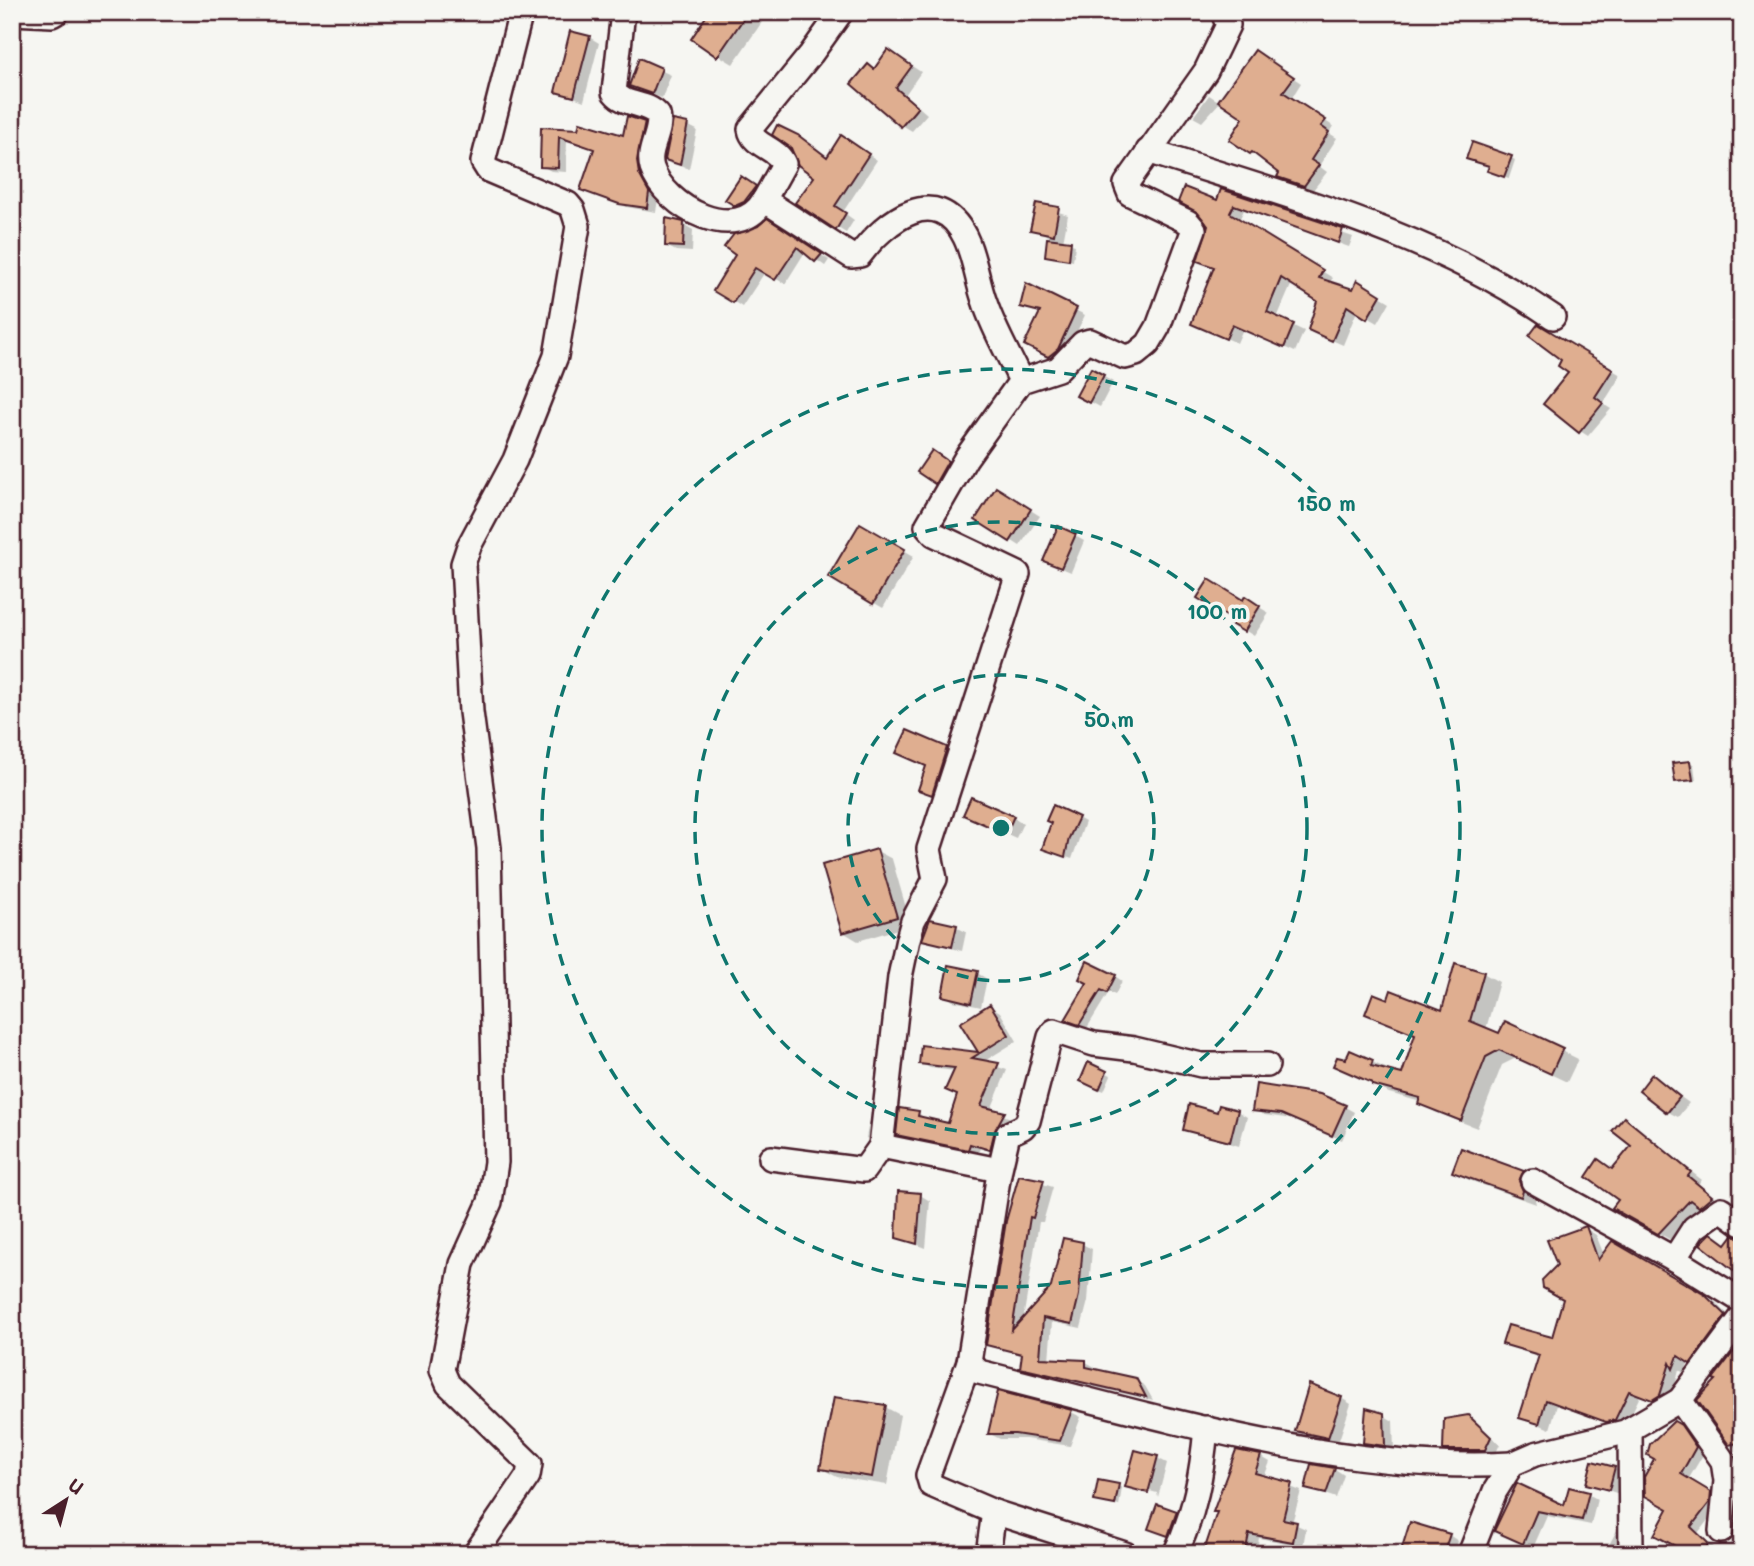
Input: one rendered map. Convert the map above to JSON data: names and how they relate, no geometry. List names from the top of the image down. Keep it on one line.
{"north":"top right","rings":["150 m","100 m","50 m"]}
